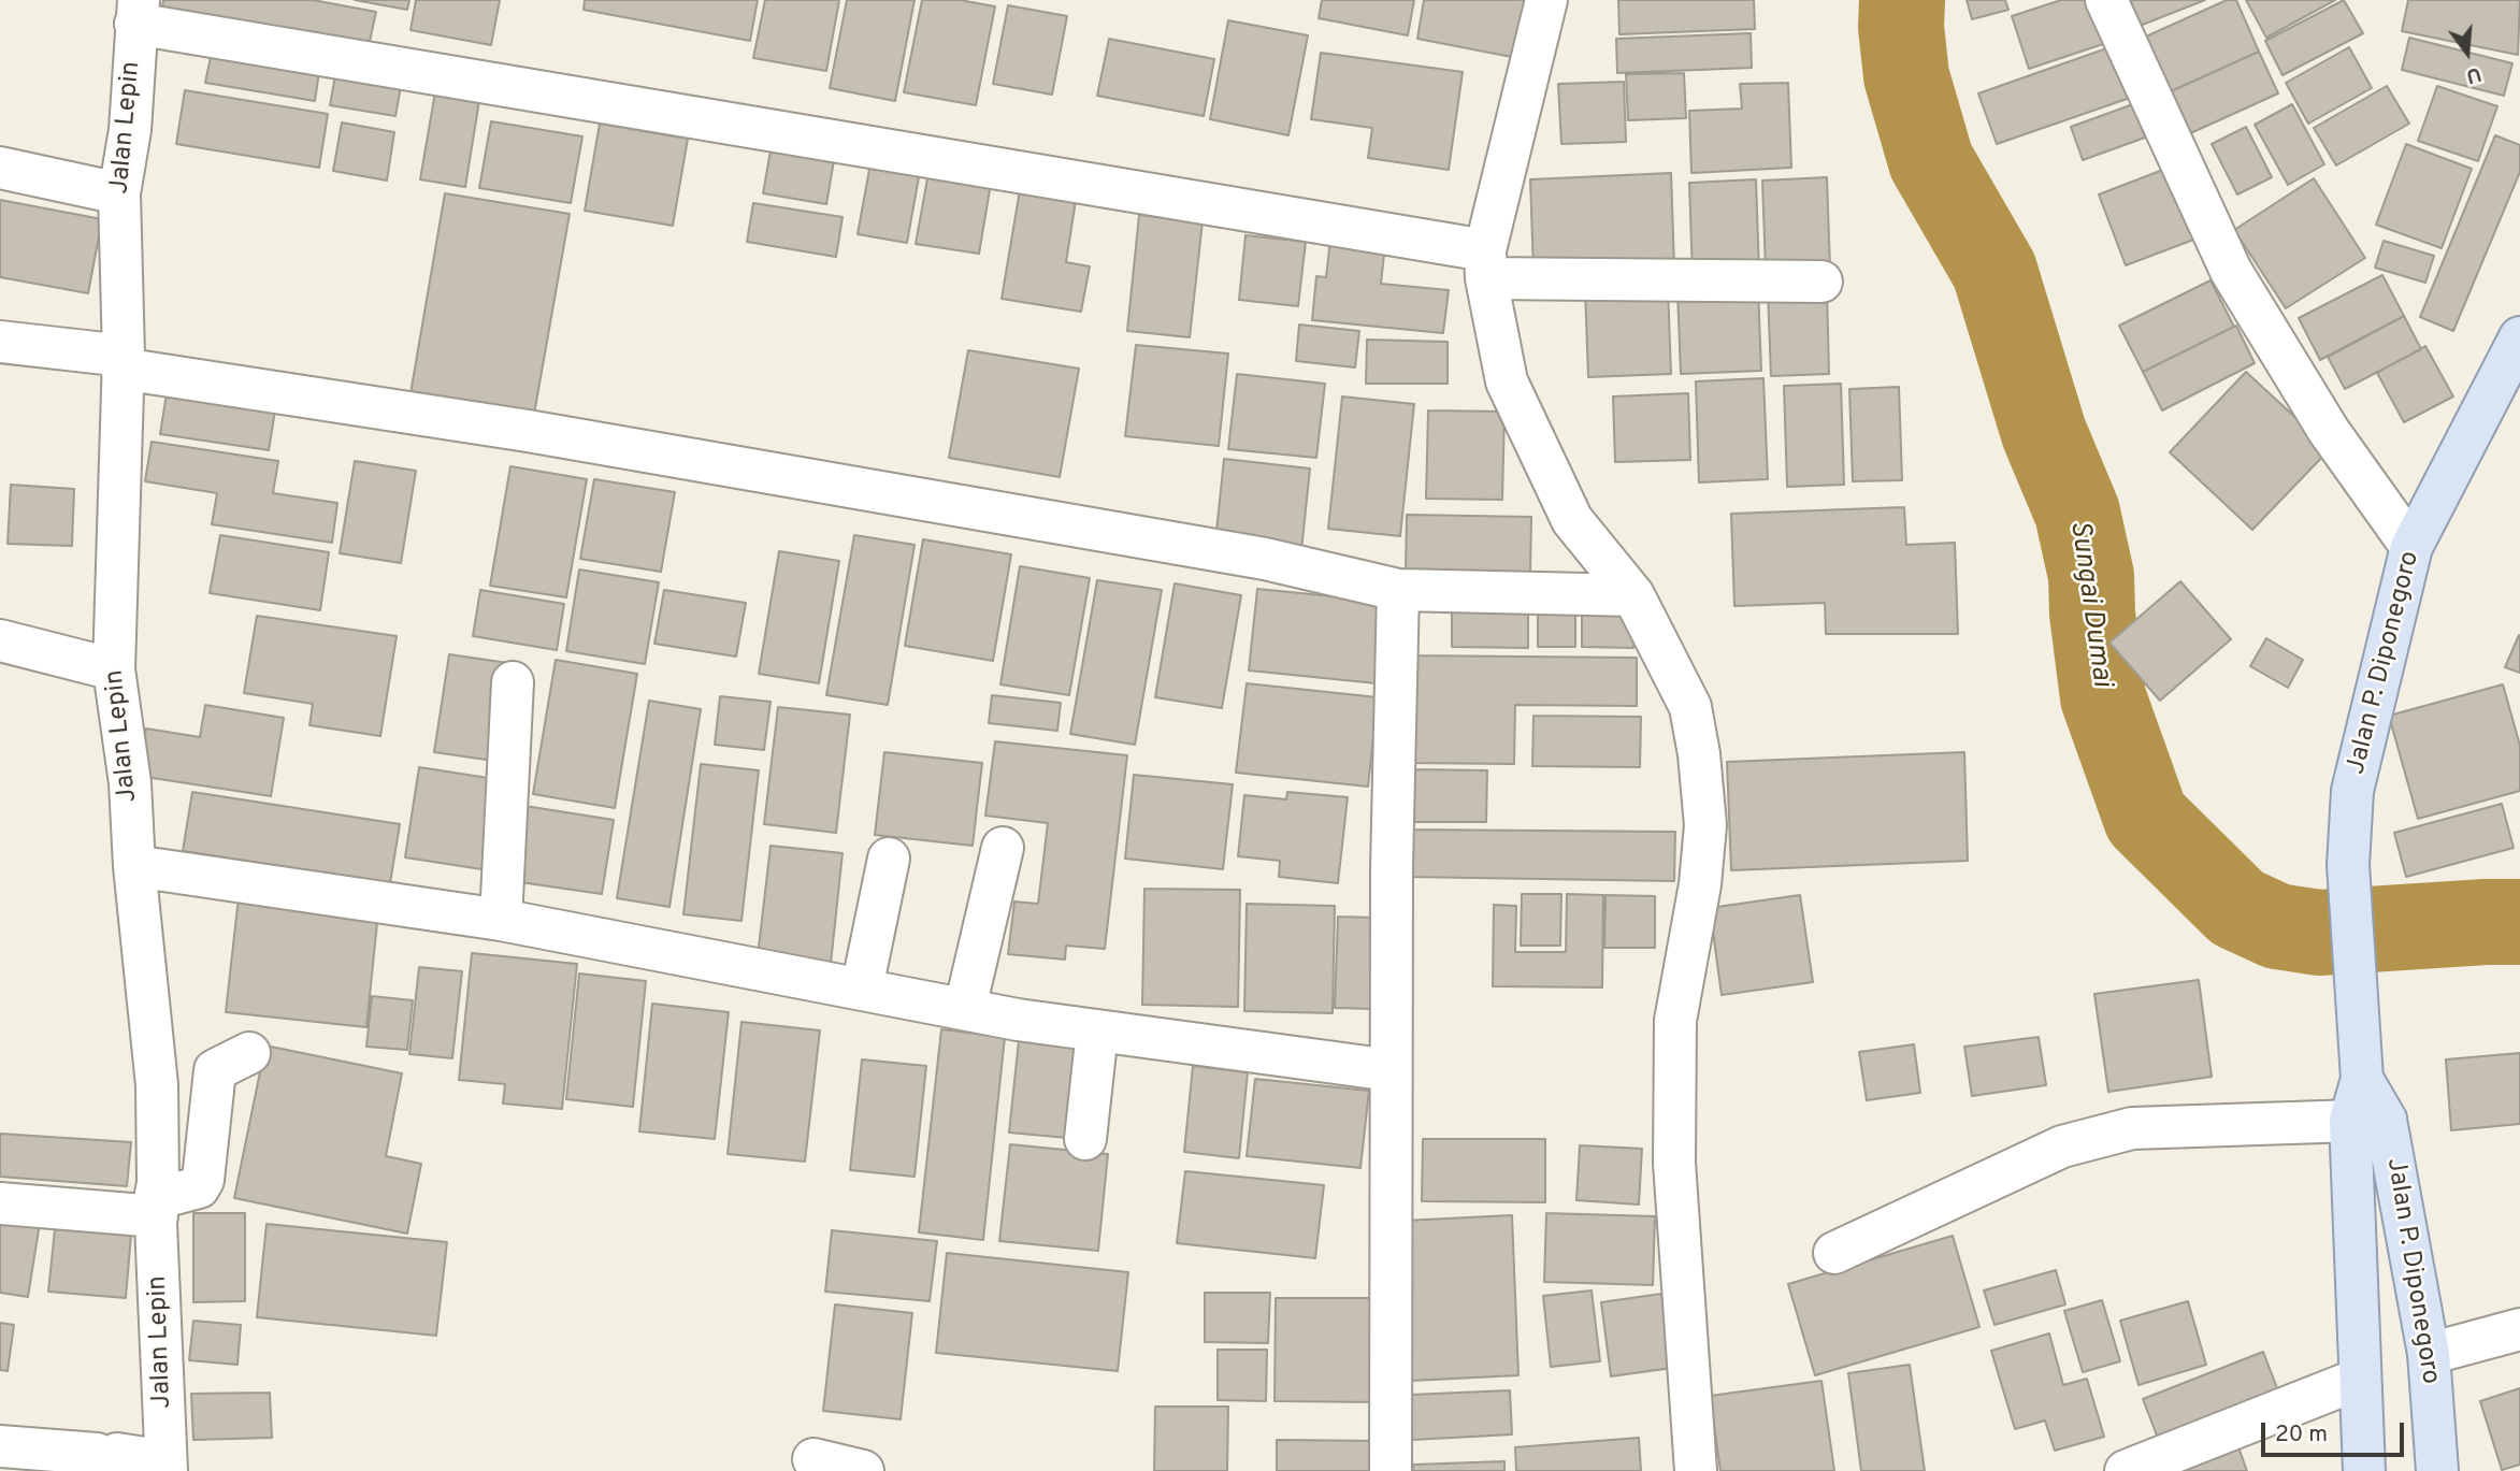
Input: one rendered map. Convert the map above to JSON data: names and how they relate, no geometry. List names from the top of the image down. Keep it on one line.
{"streets":{"main road":["Jalan P. Diponegoro"],"street":["Jalan Lepin"]},"water":["Sungai Dumai"],"scale_bar":"20 m","north":"bottom"}
